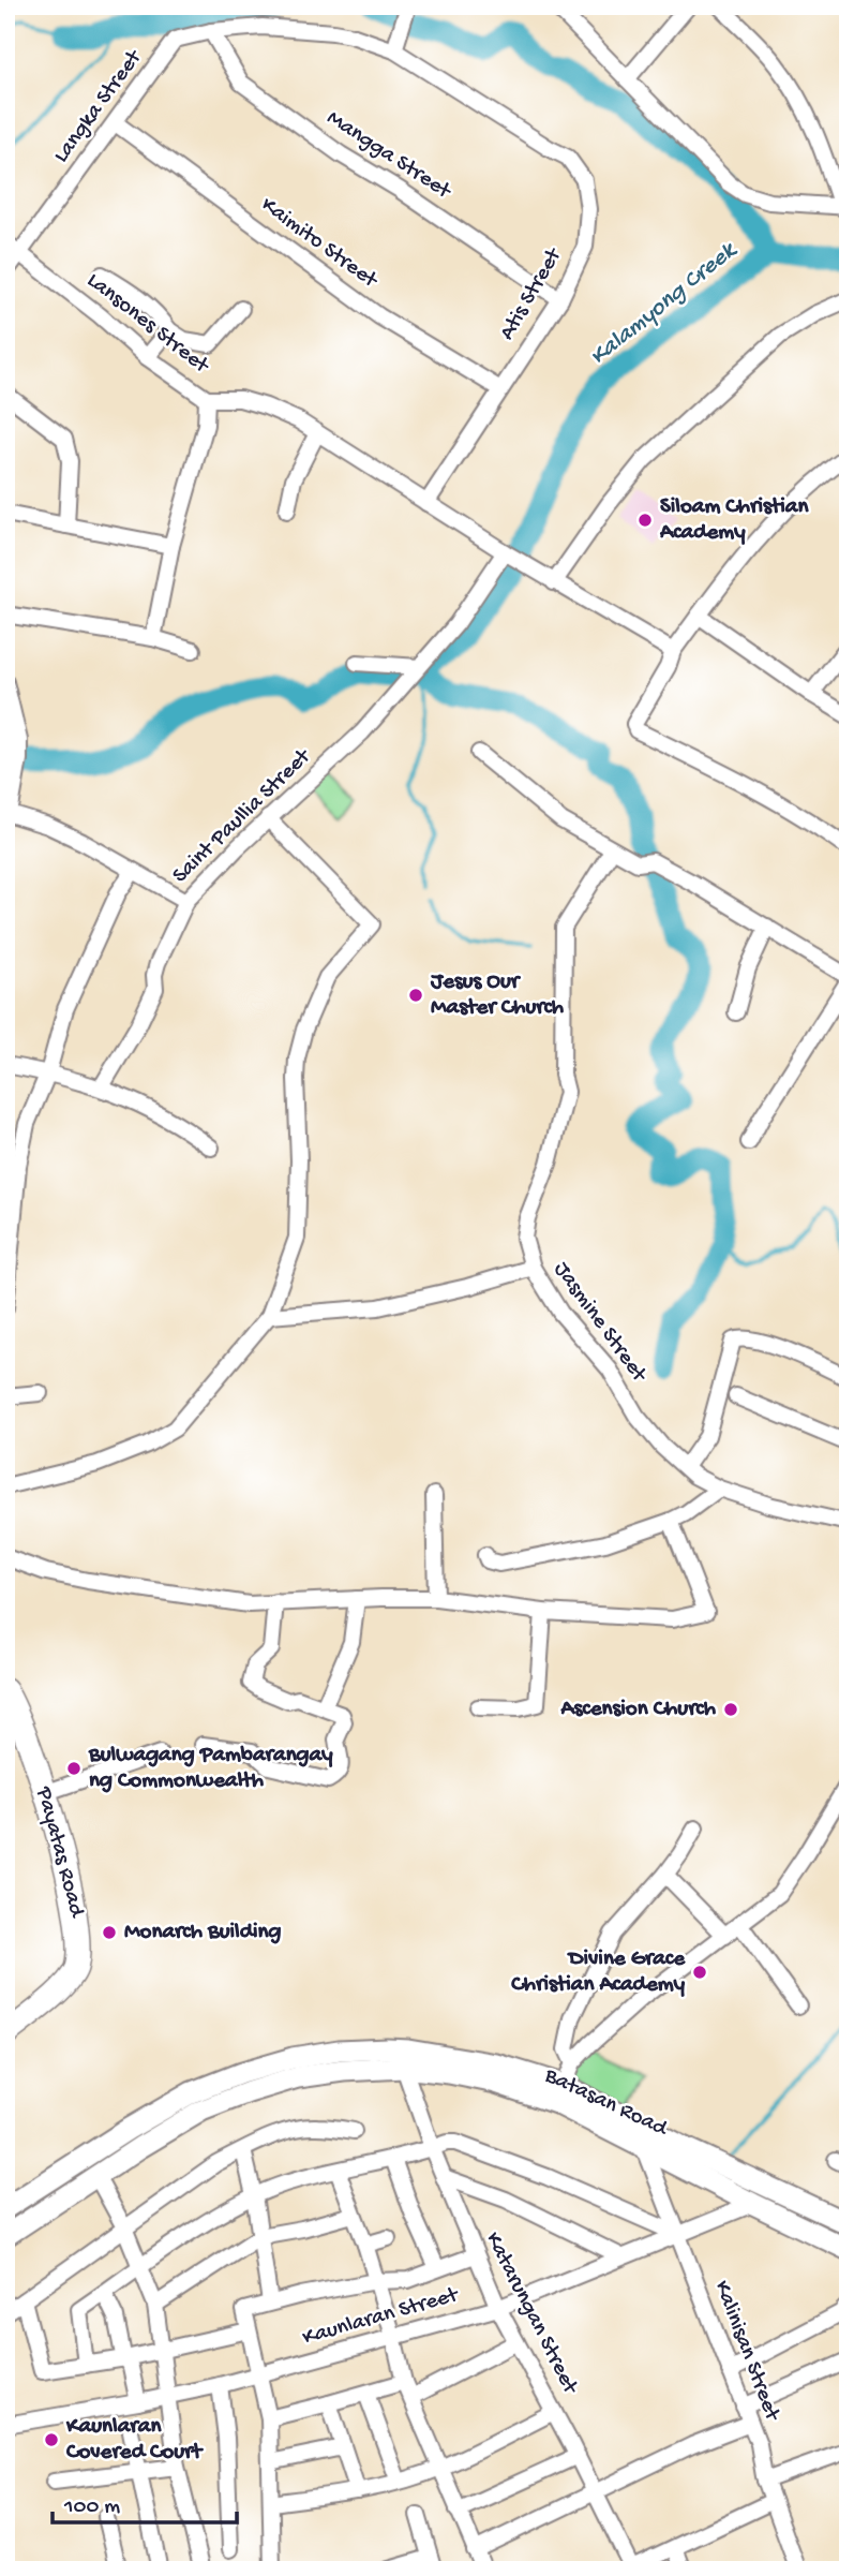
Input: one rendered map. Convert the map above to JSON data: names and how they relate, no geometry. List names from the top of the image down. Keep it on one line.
{"streets":{"main road":["Payatas Road","Batasan Road"],"street":["Langka Street","Mangga Street","Kaimito Street","Atis Street","Lansones Street","Saint Paullia Street","Jasmine Street","Katarungan Street","Kaunlaran Street","Kalinisan Street"]},"crossings":[["Langka Street","Mangga Street"],["Langka Street","Kaimito Street"],["Langka Street","Atis Street"],["Langka Street","Lansones Street"],["Mangga Street","Atis Street"],["Kaimito Street","Atis Street"],["Atis Street","Lansones Street"],["Lansones Street","Saint Paullia Street"],["Batasan Road","Katarungan Street"],["Batasan Road","Kaunlaran Street"],["Batasan Road","Kalinisan Street"],["Katarungan Street","Kaunlaran Street"],["Kaunlaran Street","Kalinisan Street"]],"water":["Kalamyong Creek"],"places":["Siloam Christian Academy","Jesus Our Master Church","Ascension Church","Bulwagang Pambarangay ng Commonwealth","Monarch Building","Divine Grace Christian Academy","Kaunlaran Covered Court"],"scale_bar":"100 m"}
